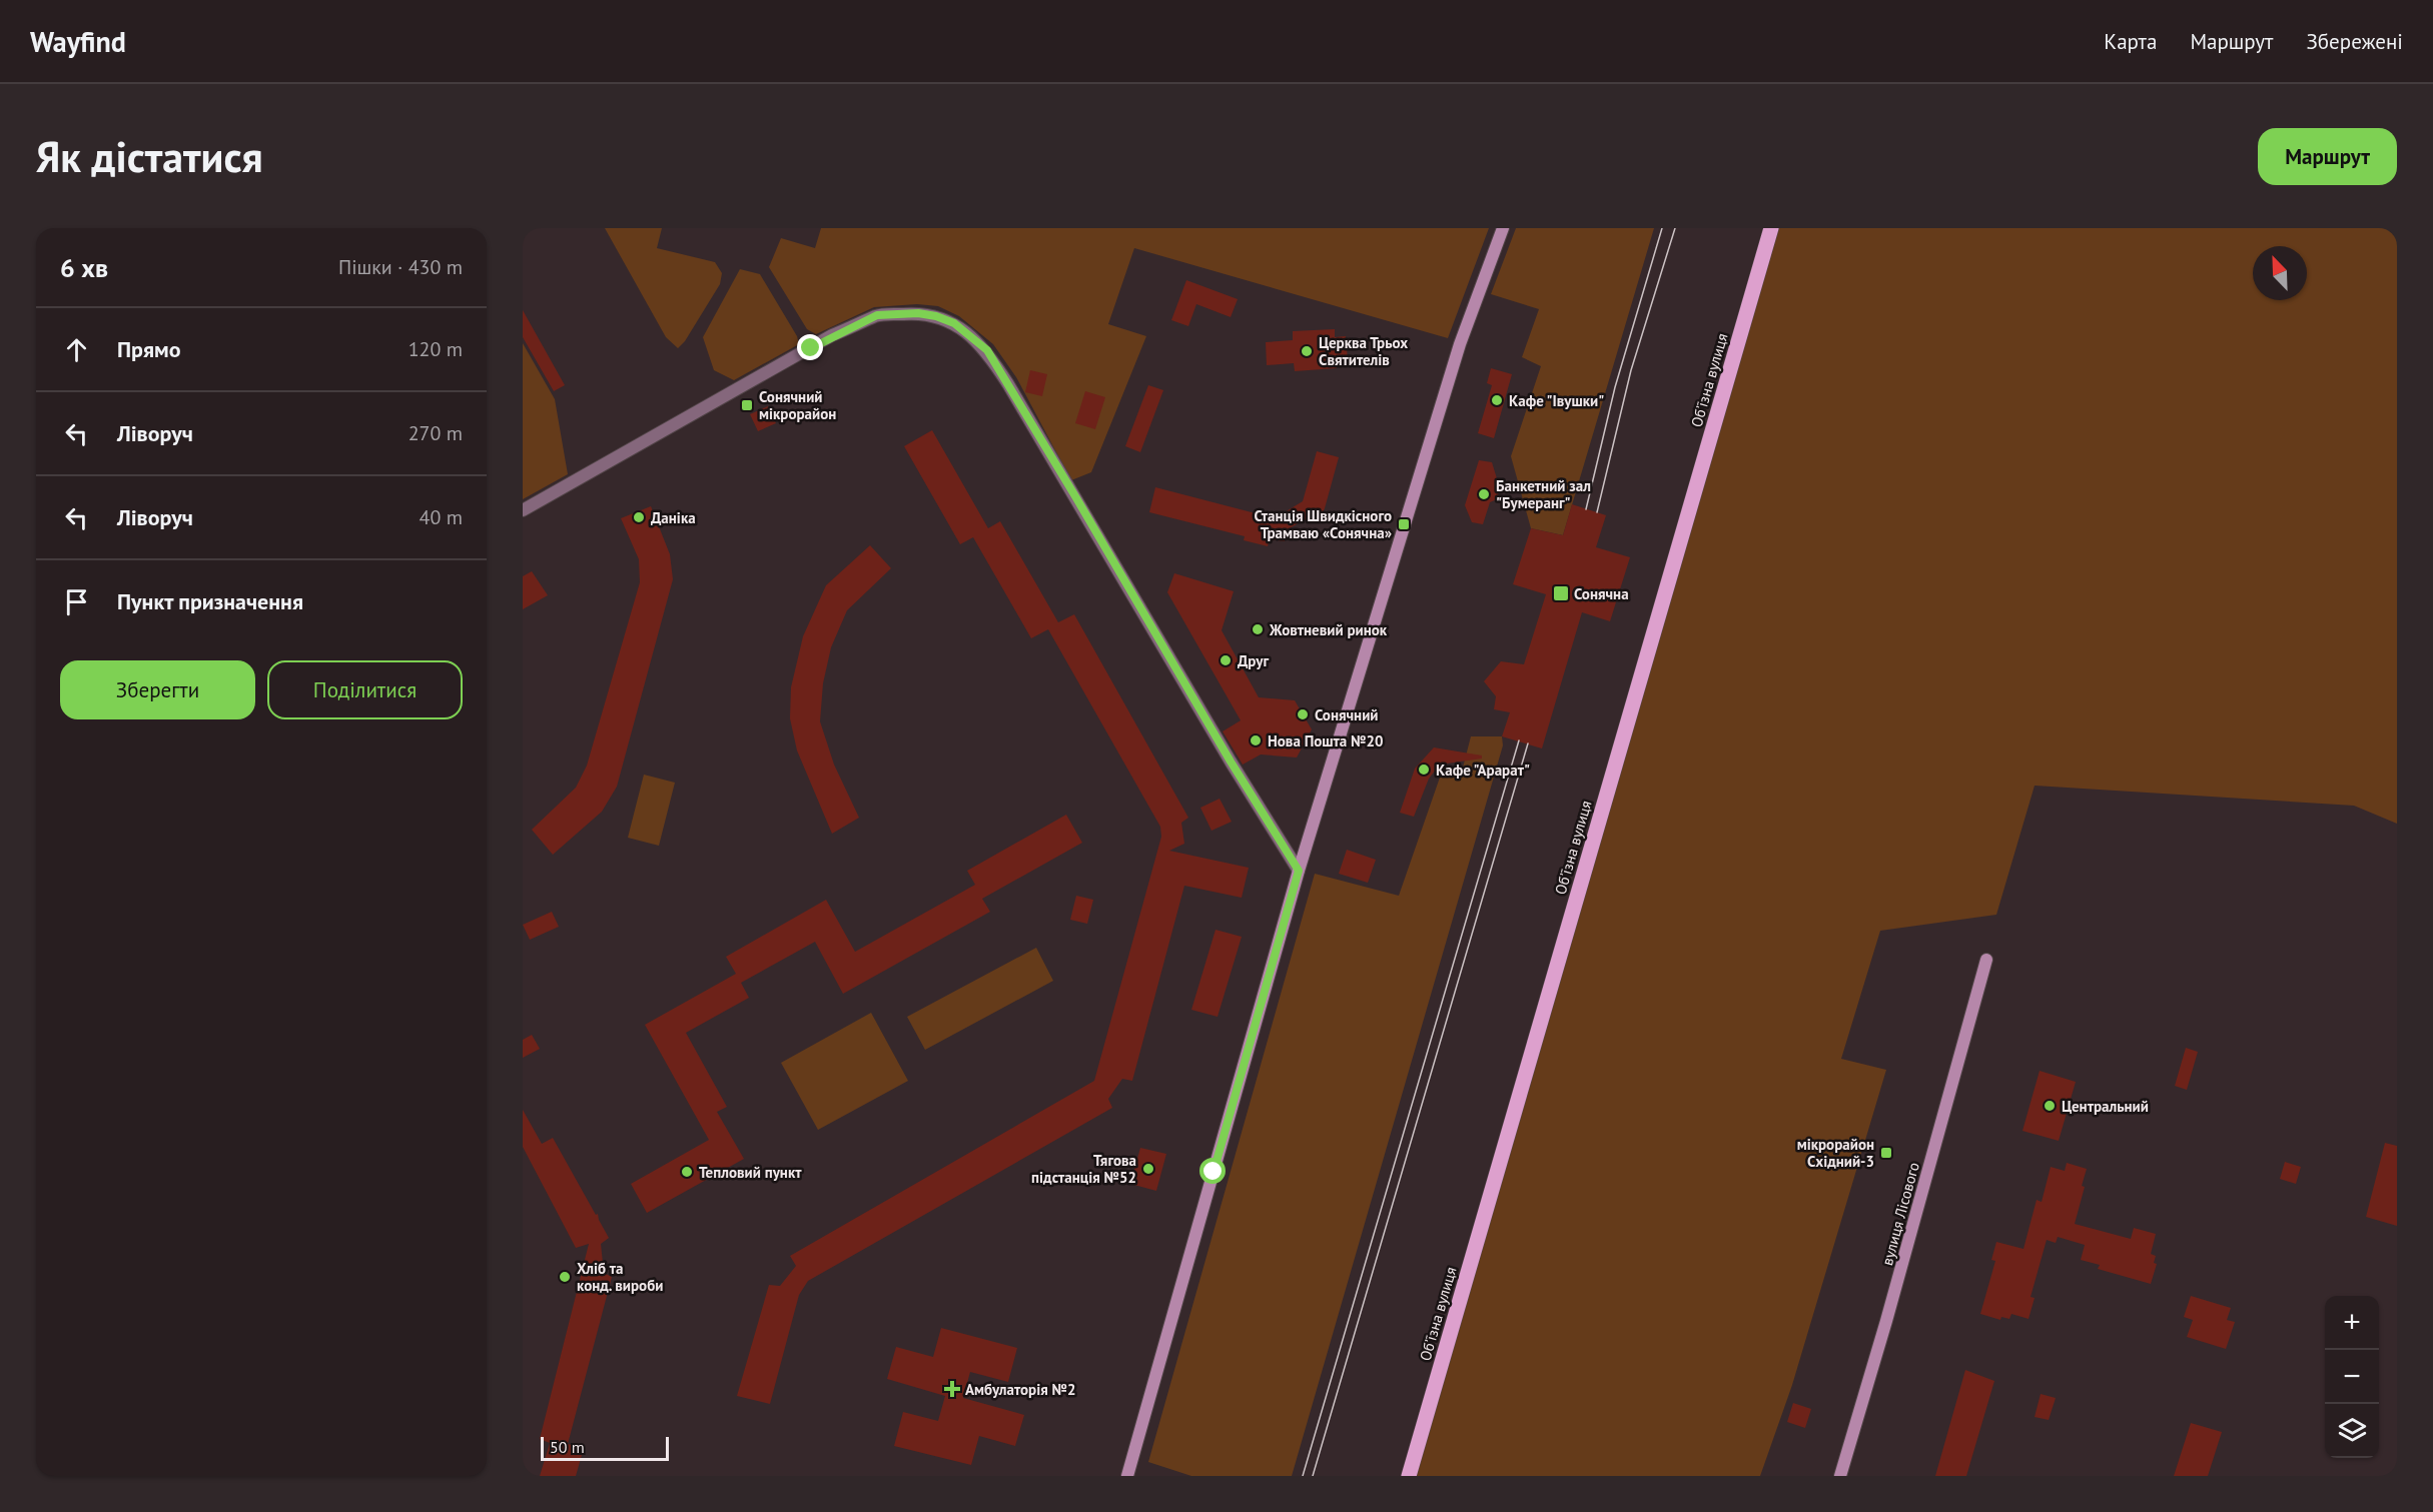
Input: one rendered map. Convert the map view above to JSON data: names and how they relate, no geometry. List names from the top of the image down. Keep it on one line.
{"streets":{"main road":["Обʼїзна вулиця"],"street":["вулиця Лісового"]},"places":{"other":["Церква Трьох Святителів","Кафе \"Івушки\"","Банкетний зал \"Бумеранг\"","Даніка","Жовтневий ринок","Друг","Сонячний","Нова Пошта №20","Кафе \"Арарат\"","Центральний","Тягова підстанція №52","Тепловий пункт","Хліб та конд. вироби"],"transit":["Сонячний мікрорайон","Станцiя Швидкiсного Трамваю «Сонячна»","Сонячна","мікрорайон Східний-3"],"health":["Амбулаторія №2"]},"scale_bar":"50 m","north":"top left","page":{"header":"Wayfind","nav":["Карта","Маршрут","Збережені"],"buttons":["Маршрут",["Зберегти","Поділитися"]],"title":"Як дістатися","heading":["6 хв","Пішки · 430 m"],"list":[["Прямо","120 m"],["Ліворуч","270 m"],["Ліворуч","40 m"],"Пункт призначення"],"map_buttons":["+","−"],"scale":"50 m"}}
